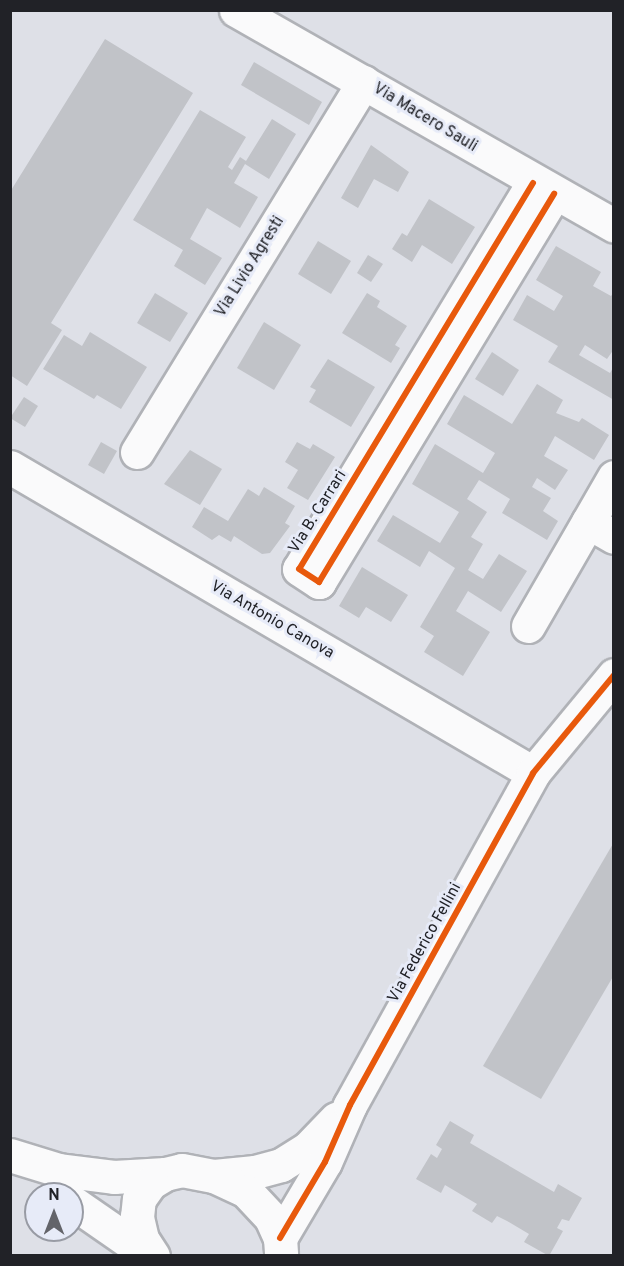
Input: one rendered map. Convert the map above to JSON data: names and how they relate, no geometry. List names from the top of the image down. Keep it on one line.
{"streets":{"street":["Via Macero Sauli","Via Livio Agresti","Via B. Carrari","Via Antonio Canova","Via Federico Fellini"]},"crossings":[["Via Macero Sauli","Via Livio Agresti"],["Via Macero Sauli","Via B. Carrari"],["Via Antonio Canova","Via Federico Fellini"]],"north":"top"}
